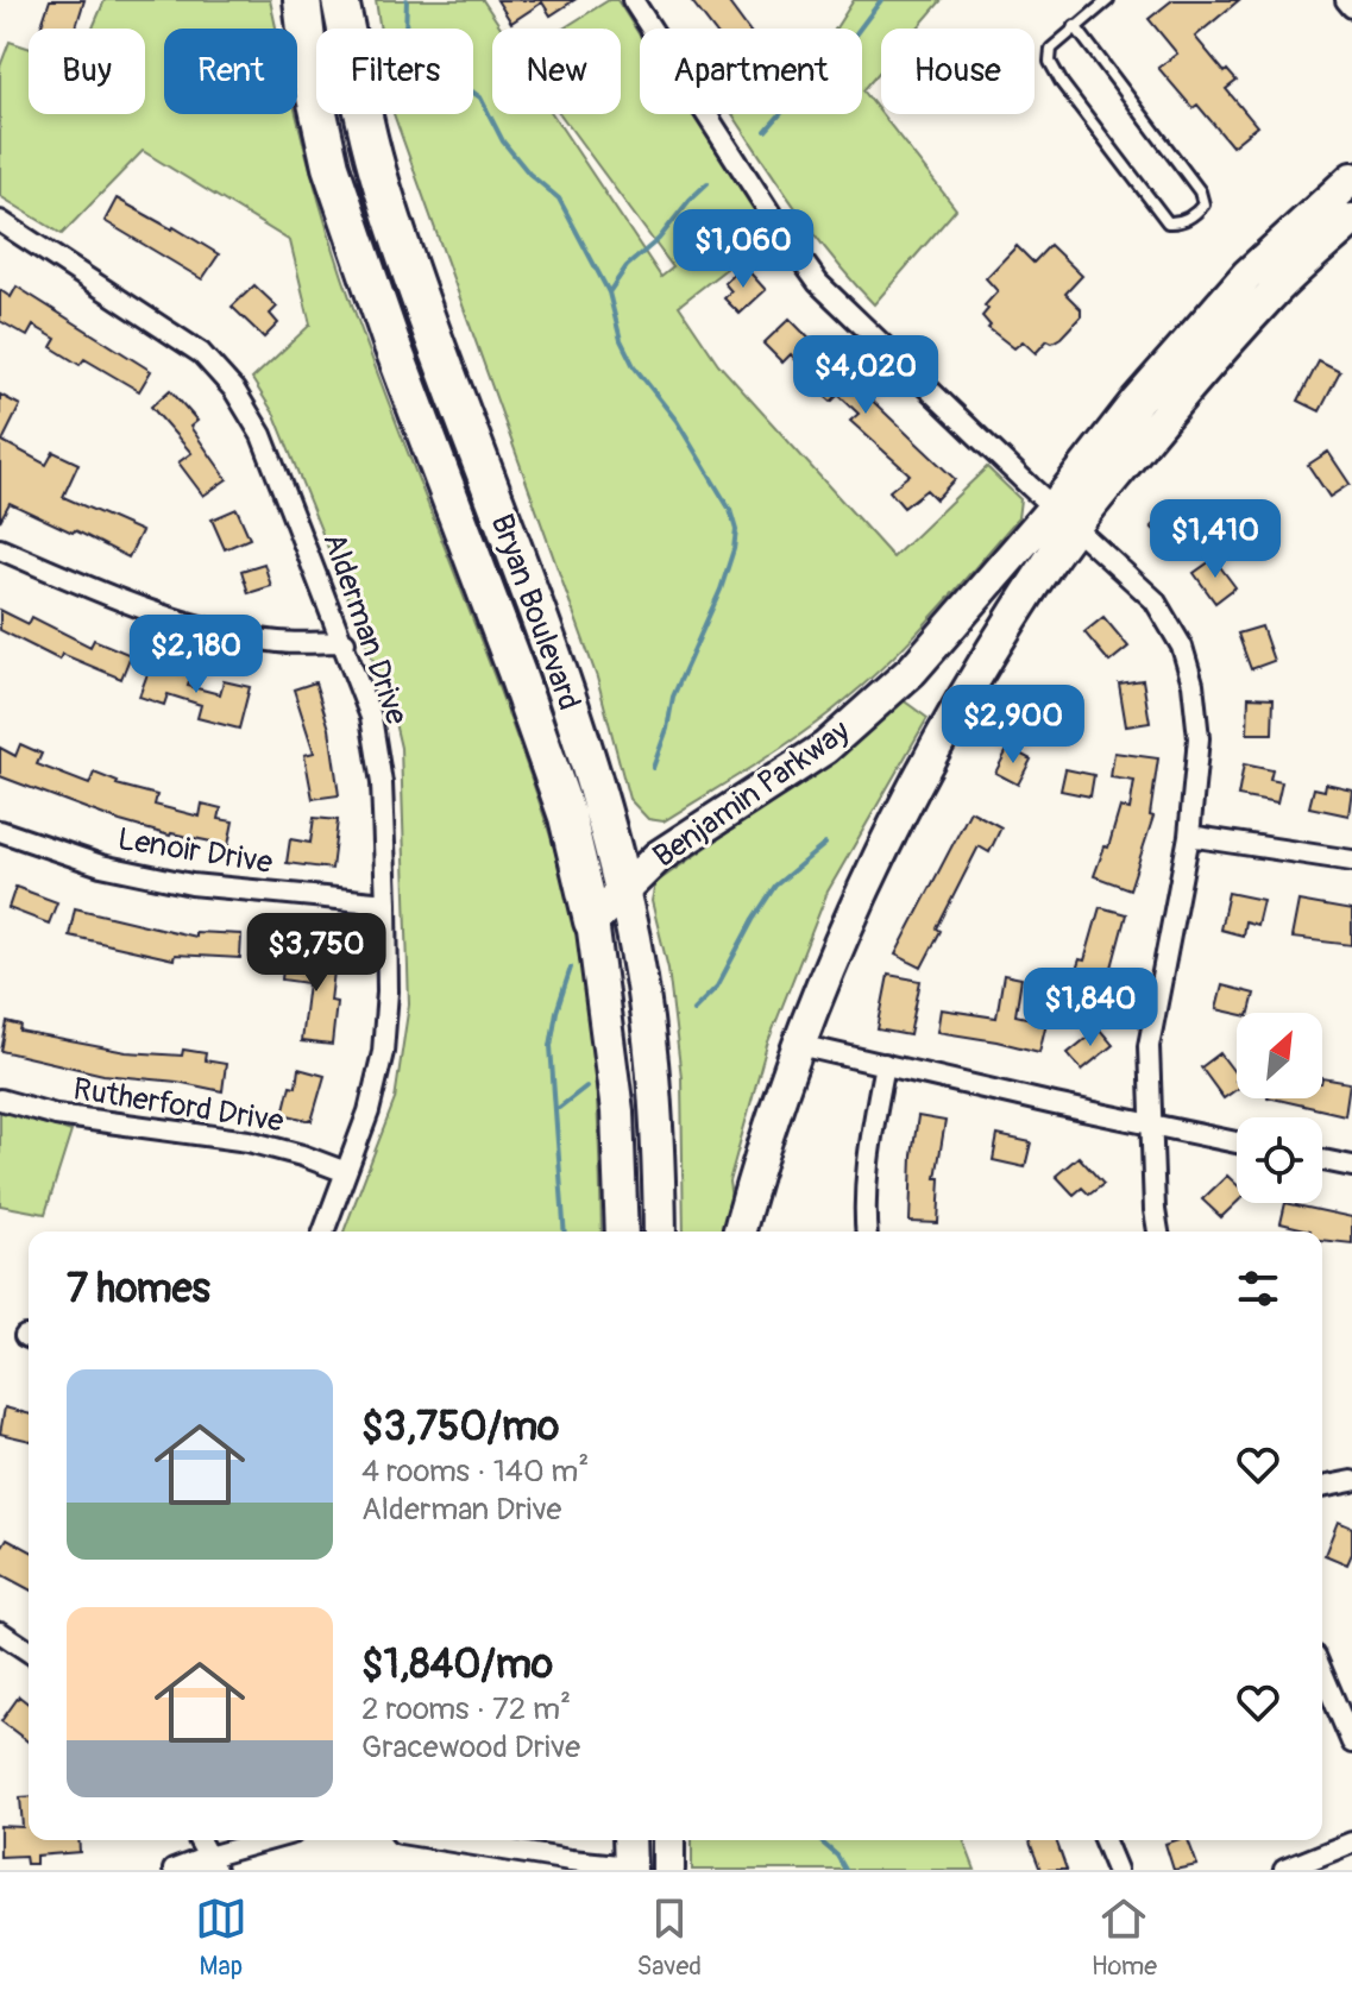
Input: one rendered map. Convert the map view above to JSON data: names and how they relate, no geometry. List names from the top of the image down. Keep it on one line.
{"streets":{"highway":["Bryan Boulevard"],"main road":["Benjamin Parkway"],"street":["Alderman Drive","Lenoir Drive","Rutherford Drive"]},"crossings":[["Bryan Boulevard","Benjamin Parkway"],["Alderman Drive","Lenoir Drive"],["Alderman Drive","Rutherford Drive"]],"north":"top right","page":{"chip":["Buy","Rent","Filters","New","Apartment","House"],"price":["$1,060","$4,020","$1,410","$2,180","$2,900","$3,750","$1,840"],"heading":"7 homes","list":[{"name":"$3,750/mo","note":"4 rooms · 140 m² · Alderman Drive"},{"name":"$1,840/mo","note":"2 rooms · 72 m² · Gracewood Drive"}],"tabs":["Map","Saved","Home"]}}
